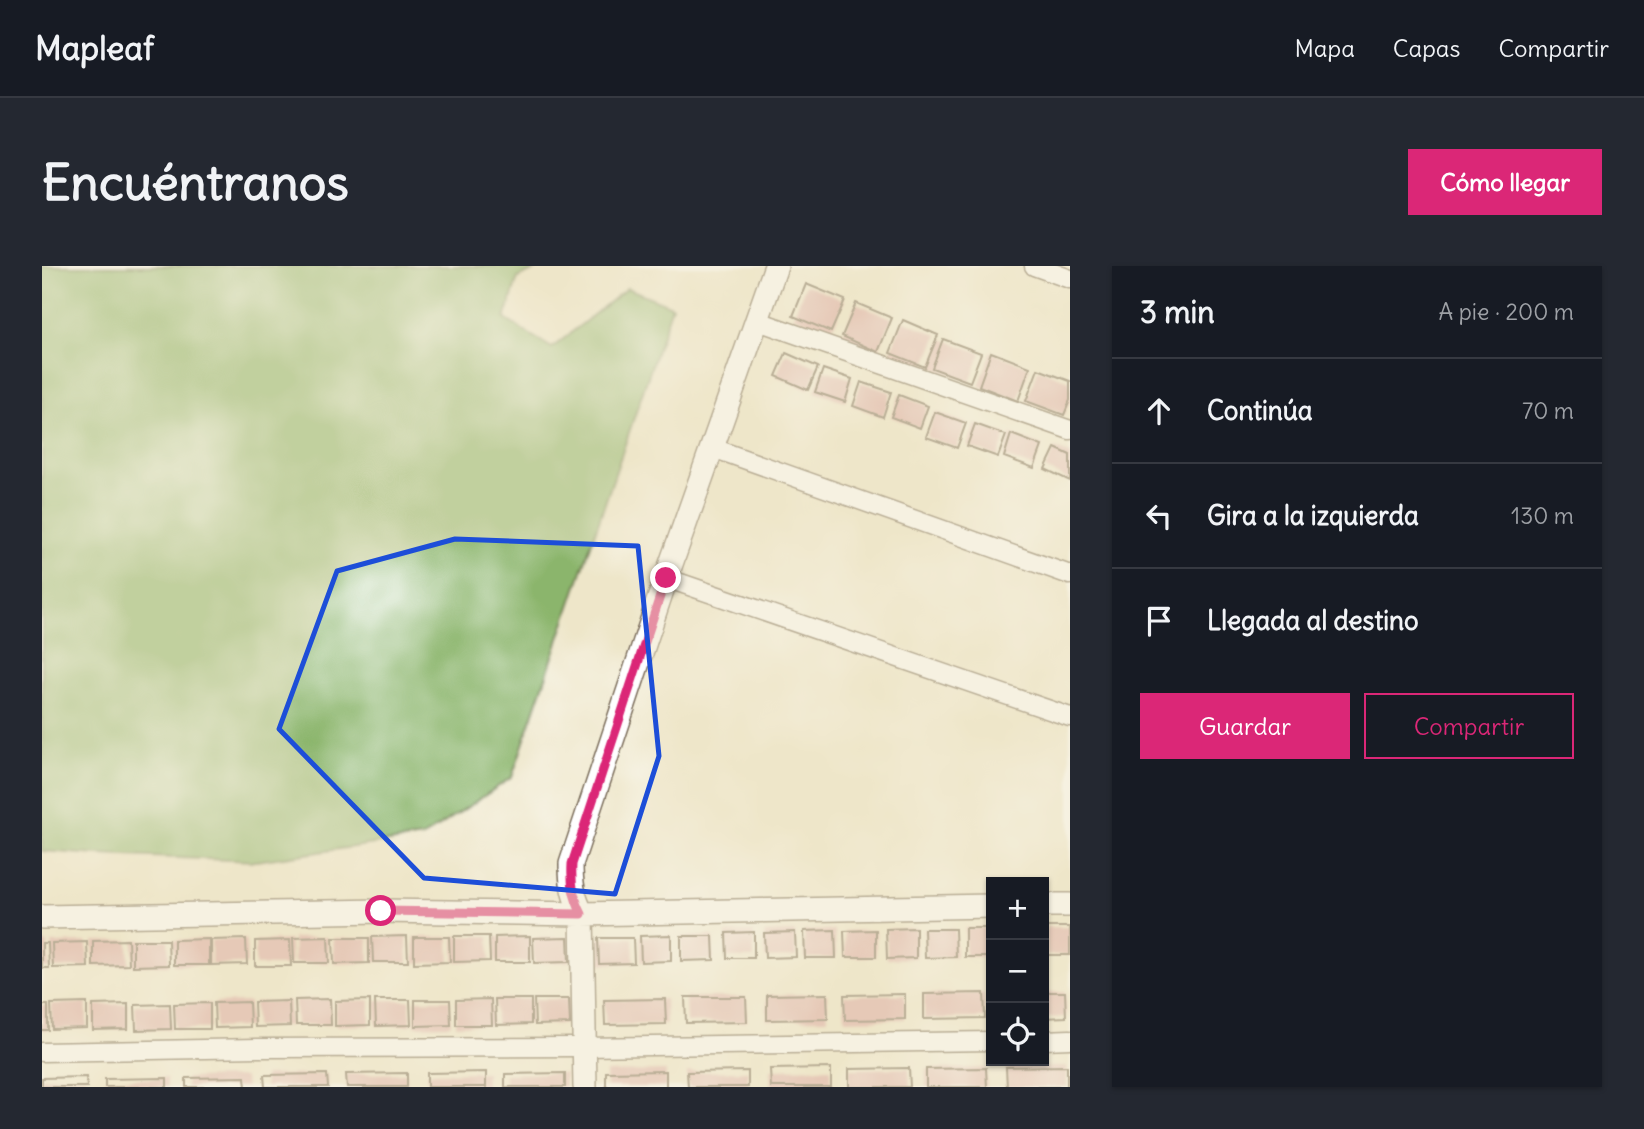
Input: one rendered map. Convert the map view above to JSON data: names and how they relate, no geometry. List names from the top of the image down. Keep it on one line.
{"page":{"header":"Mapleaf","nav":["Mapa","Capas","Compartir"],"buttons":["Cómo llegar",["Guardar","Compartir"]],"title":"Encuéntranos","heading":["3 min","A pie · 200 m"],"list":[["Continúa","70 m"],["Gira a la izquierda","130 m"],"Llegada al destino"],"map_buttons":["+","−"]}}
